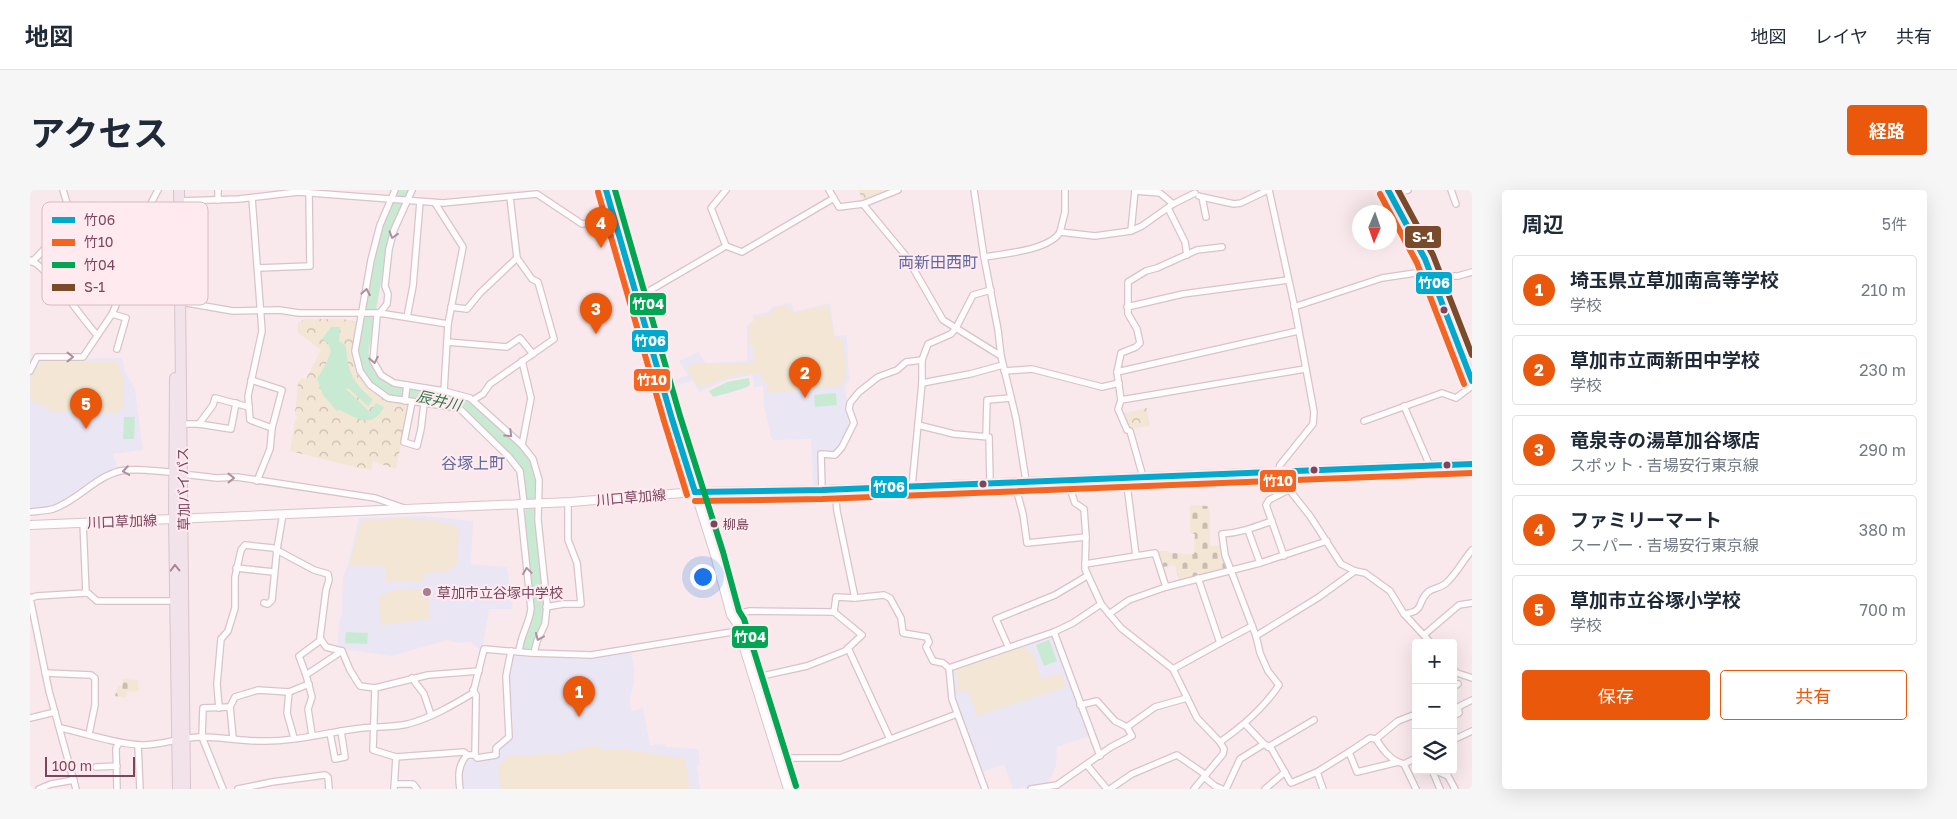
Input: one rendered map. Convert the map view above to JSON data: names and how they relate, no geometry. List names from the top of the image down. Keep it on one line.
{"streets":{"highway":["草加バイパス"],"main road":["川口草加線"]},"crossings":[["草加バイパス","川口草加線"]],"districts":["両新田西町","谷塚上町"],"water":["辰井川"],"places":["柳島","草加市立谷塚中学校"],"lines":["transit line 竹06","transit line 竹04","transit line S-1","transit line 竹10"],"legend":["竹06","竹10","竹04","S-1"],"scale_bar":"100 m","north":"bottom","page":{"header":"地図","nav":["地図","レイヤ","共有"],"title":"アクセス","buttons":["経路",["保存","共有"]],"heading":["周辺","5件"],"pins":["4","3","2","5","1"],"list":[{"mark":"1","name":"埼玉県立草加南高等学校","note":"学校","value":"210 m"},{"mark":"2","name":"草加市立両新田中学校","note":"学校","value":"230 m"},{"mark":"3","name":"竜泉寺の湯草加谷塚店","note":"スポット · 吉場安行東京線","value":"290 m"},{"mark":"4","name":"ファミリーマート","note":"スーパー · 吉場安行東京線","value":"380 m"},{"mark":"5","name":"草加市立谷塚小学校","note":"学校","value":"700 m"}],"map_buttons":["+","−"],"scale":"100 m"}}
